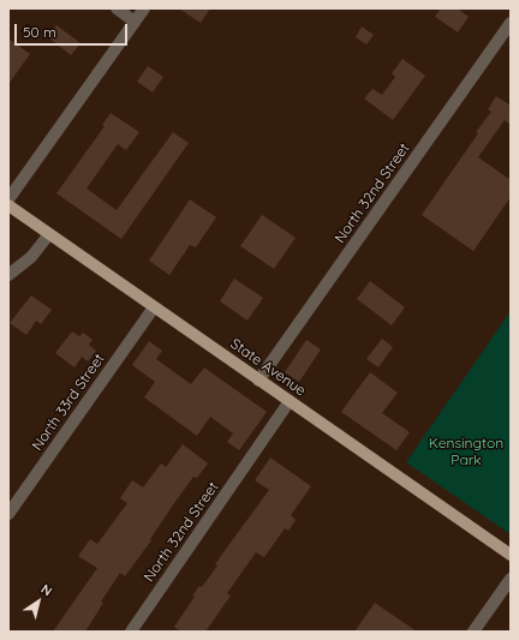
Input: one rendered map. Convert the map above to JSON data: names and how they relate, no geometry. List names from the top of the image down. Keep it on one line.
{"streets":{"main road":["State Avenue"],"street":["North 32nd Street","North 33rd Street"]},"crossings":[["North 32nd Street","State Avenue"],["State Avenue","North 33rd Street"]],"parks":["Kensington Park"],"scale_bar":"50 m","north":"top right"}
